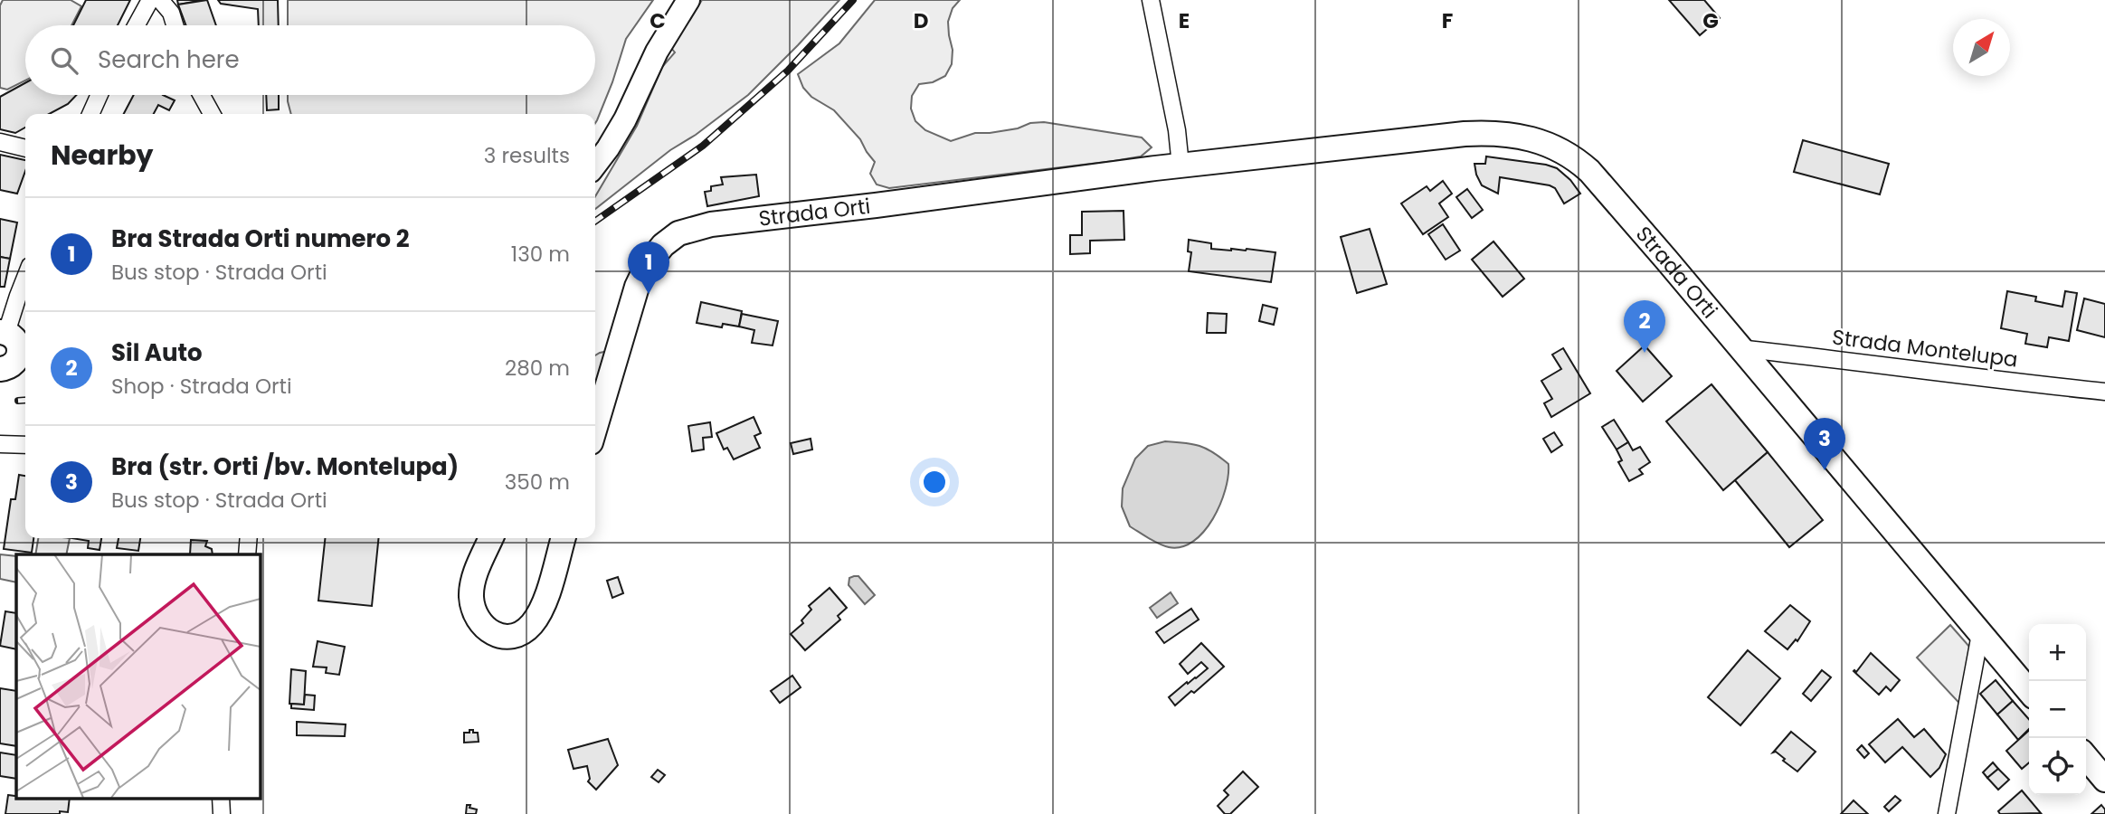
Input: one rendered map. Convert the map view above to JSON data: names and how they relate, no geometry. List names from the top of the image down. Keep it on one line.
{"streets":{"main road":["Strada Orti"],"street":["Strada Montelupa"]},"crossings":[["Strada Orti","Strada Montelupa"]],"north":"top right","page":{"search":"Search here","heading":["Nearby","3 results"],"list":[{"mark":"1","name":"Bra Strada Orti numero 2","note":"Bus stop · Strada Orti","value":"130 m"},{"mark":"2","name":"Sil Auto","note":"Shop · Strada Orti","value":"280 m"},{"mark":"3","name":"Bra (str. Orti /bv. Montelupa)","note":"Bus stop · Strada Orti","value":"350 m"}],"pins":["1","2","3"],"map_buttons":["+","−"]},"grid":{"columns":["C","D","E","F","G"]}}
